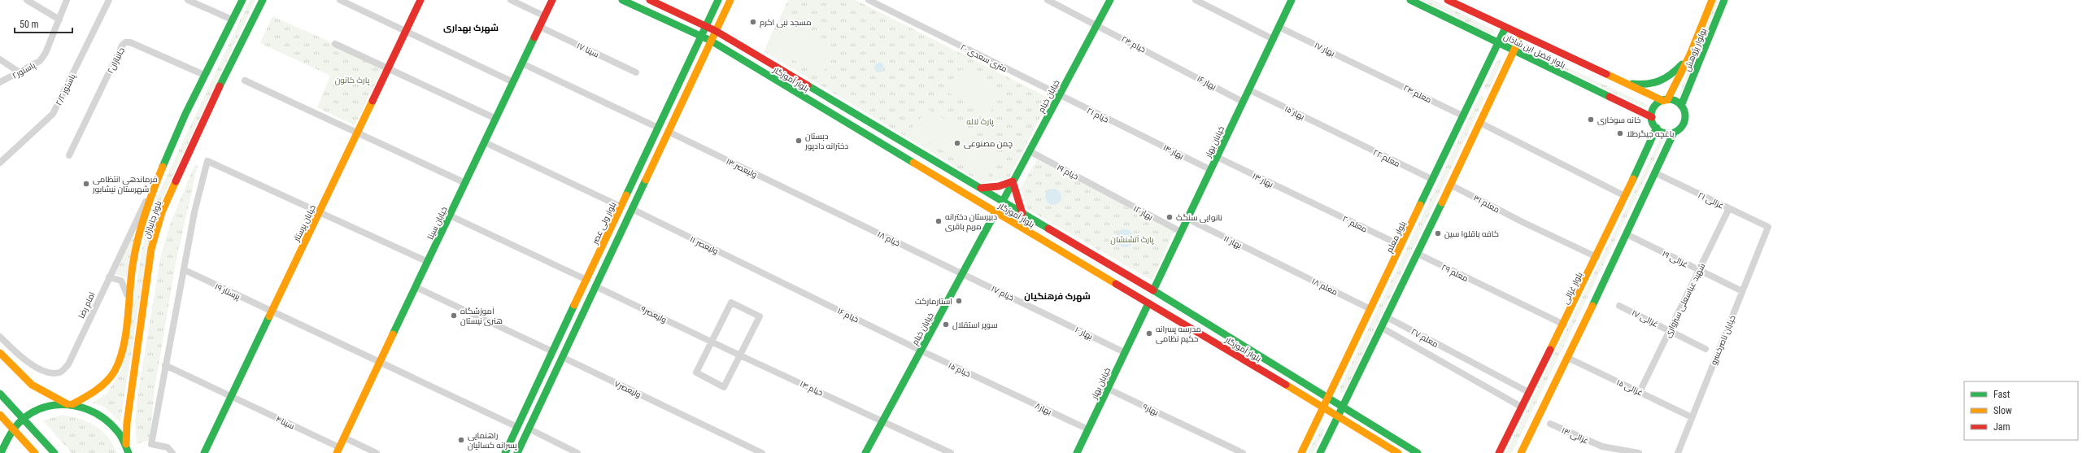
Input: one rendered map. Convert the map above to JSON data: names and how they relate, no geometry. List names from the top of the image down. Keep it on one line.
{"streets":{"main road":["بولوار پژوهش","بلوار فضل ابن شاذان","بلوار آموزگار","خیابان خیام","خیابان بهار","بلوار جانبازان","خیابان پرستار","خیابان سینا","بلوار ولی عصر","بلوار معلم","بلوار غزالی"],"street":["خیام ۲۳","بهار ۱۷","سینا ۱۷","۲۰ متری سعدی","جانبازان۲","پاستور۲","بهار ۱۶","پاستور ۲/۲","معلم ۲۴","بهار ۱۵","خیام ۲۱","بهار ۱۴","معلم ۲۲","ولیعصر ۱۳","خیام ۱۹","بهار ۱۳","غزالی ۲۱","معلم ۳۱","بهار ۱۲","معلم ۲۰","خیام ۱۸","بهار ۱۱","ولیعصر ۱۱","غزالی ۱۹","معلم ۲۹","معلم ۱۸","پرستار ۱۹","خیام ۱۷","شهید عباسعلی سبزواری","امام رضا","ولیعصر۹","خیام ۱۶","غزالی ۱۷","بهار ۱۰","معلم ۲۷","خیابان ناصرخسرو","خیام ۱۵","غزالی ۱۵","خیام ۱۴","ولیعصر۷","بهار۸","بهار۹","سینا۴","غزالی ۱۳"]},"crossings":[["خیام ۲۳","بهار ۱۶"],["خیام ۲۳","خیابان خیام"],["بهار ۱۷","معلم ۲۴"],["بهار ۱۷","خیابان بهار"],["سینا ۱۷","خیابان سینا"],["بولوار پژوهش","بلوار فضل ابن شاذان"],["بولوار پژوهش","بلوار غزالی"],["بلوار فضل ابن شاذان","بلوار معلم"],["بلوار فضل ابن شاذان","بلوار غزالی"],["۲۰ متری سعدی","خیابان خیام"],["۲۰ متری سعدی","خیام ۲۱"],["جانبازان۲","بلوار جانبازان"],["بلوار آموزگار","خیابان خیام"],["بلوار آموزگار","خیابان بهار"],["بلوار آموزگار","بلوار ولی عصر"],["بلوار آموزگار","بلوار معلم"],["بهار ۱۶","خیابان بهار"],["معلم ۲۴","بلوار معلم"],["خیابان خیام","خیام ۲۱"],["خیابان خیام","خیام ۱۹"],["خیابان خیام","خیام ۱۸"],["خیابان خیام","خیام ۱۷"],["خیابان خیام","خیام ۱۶"],["خیابان خیام","خیام ۱۵"],["خیابان خیام","خیام ۱۴"],["بهار ۱۵","خیابان بهار"],["بهار ۱۵","معلم ۲۲"],["خیام ۲۱","بهار ۱۴"],["خیابان بهار","بهار ۱۴"],["خیابان بهار","بهار ۱۳"],["خیابان بهار","بهار ۱۲"],["خیابان بهار","بهار ۱۱"],["خیابان بهار","بهار ۱۰"],["خیابان بهار","بهار۸"],["خیابان بهار","بهار۹"],["معلم ۲۲","بلوار معلم"],["ولیعصر ۱۳","خیام ۱۸"],["خیام ۱۹","بهار ۱۲"],["بهار ۱۳","معلم ۲۰"],["غزالی ۲۱","شهید عباسعلی سبزواری"],["غزالی ۲۱","خیابان ناصرخسرو"],["معلم ۳۱","بلوار معلم"],["معلم ۳۱","بلوار غزالی"],["بلوار جانبازان","امام رضا"],["خیابان پرستار","پرستار ۱۹"],["خیابان پرستار","سینا۴"],["خیابان سینا","پرستار ۱۹"],["خیابان سینا","سینا۴"],["بلوار ولی عصر","پرستار ۱۹"],["معلم ۲۰","بلوار معلم"],["بلوار معلم","معلم ۲۹"],["بلوار معلم","معلم ۱۸"],["بلوار معلم","معلم ۲۷"],["خیام ۱۸","خیام ۱۷"],["بهار ۱۱","معلم ۱۸"],["ولیعصر ۱۱","خیام ۱۶"],["غزالی ۱۹","شهید عباسعلی سبزواری"],["غزالی ۱۹","خیابان ناصرخسرو"],["معلم ۲۹","بلوار غزالی"],["بلوار غزالی","معلم ۲۷"],["خیام ۱۷","بهار ۱۰"],["شهید عباسعلی سبزواری","غزالی ۱۷"],["شهید عباسعلی سبزواری","غزالی ۱۵"],["ولیعصر۹","خیام ۱۴"],["خیام ۱۶","خیام ۱۵"],["خیابان ناصرخسرو","غزالی ۱۵"],["خیام ۱۵","بهار۸"]],"districts":["شهرک بهداری","شهرک فرهنگیان"],"parks":["پارک کانون","پارک لاله","پارک آتشنشان"],"places":["مسجد نبی اکرم","خانه سوخاری","باغچه جیگرطلا","دبستان دخترانه دادپور","چمن مصنوعی","فرماندهی انتظامی شهرستان نیشابور","نانوایی سنگک","دبیرستان دخترانه مریم باقری","کافه باقلوا سین","استارمارکت","آموزشگاه هنری نیستان","سوپر استقلال","مدرسه پسرانه حکیم نظامی","راهنمایی پسرانه کسائیان"],"legend":["Fast","Slow","Jam"],"scale_bar":"50 m"}
